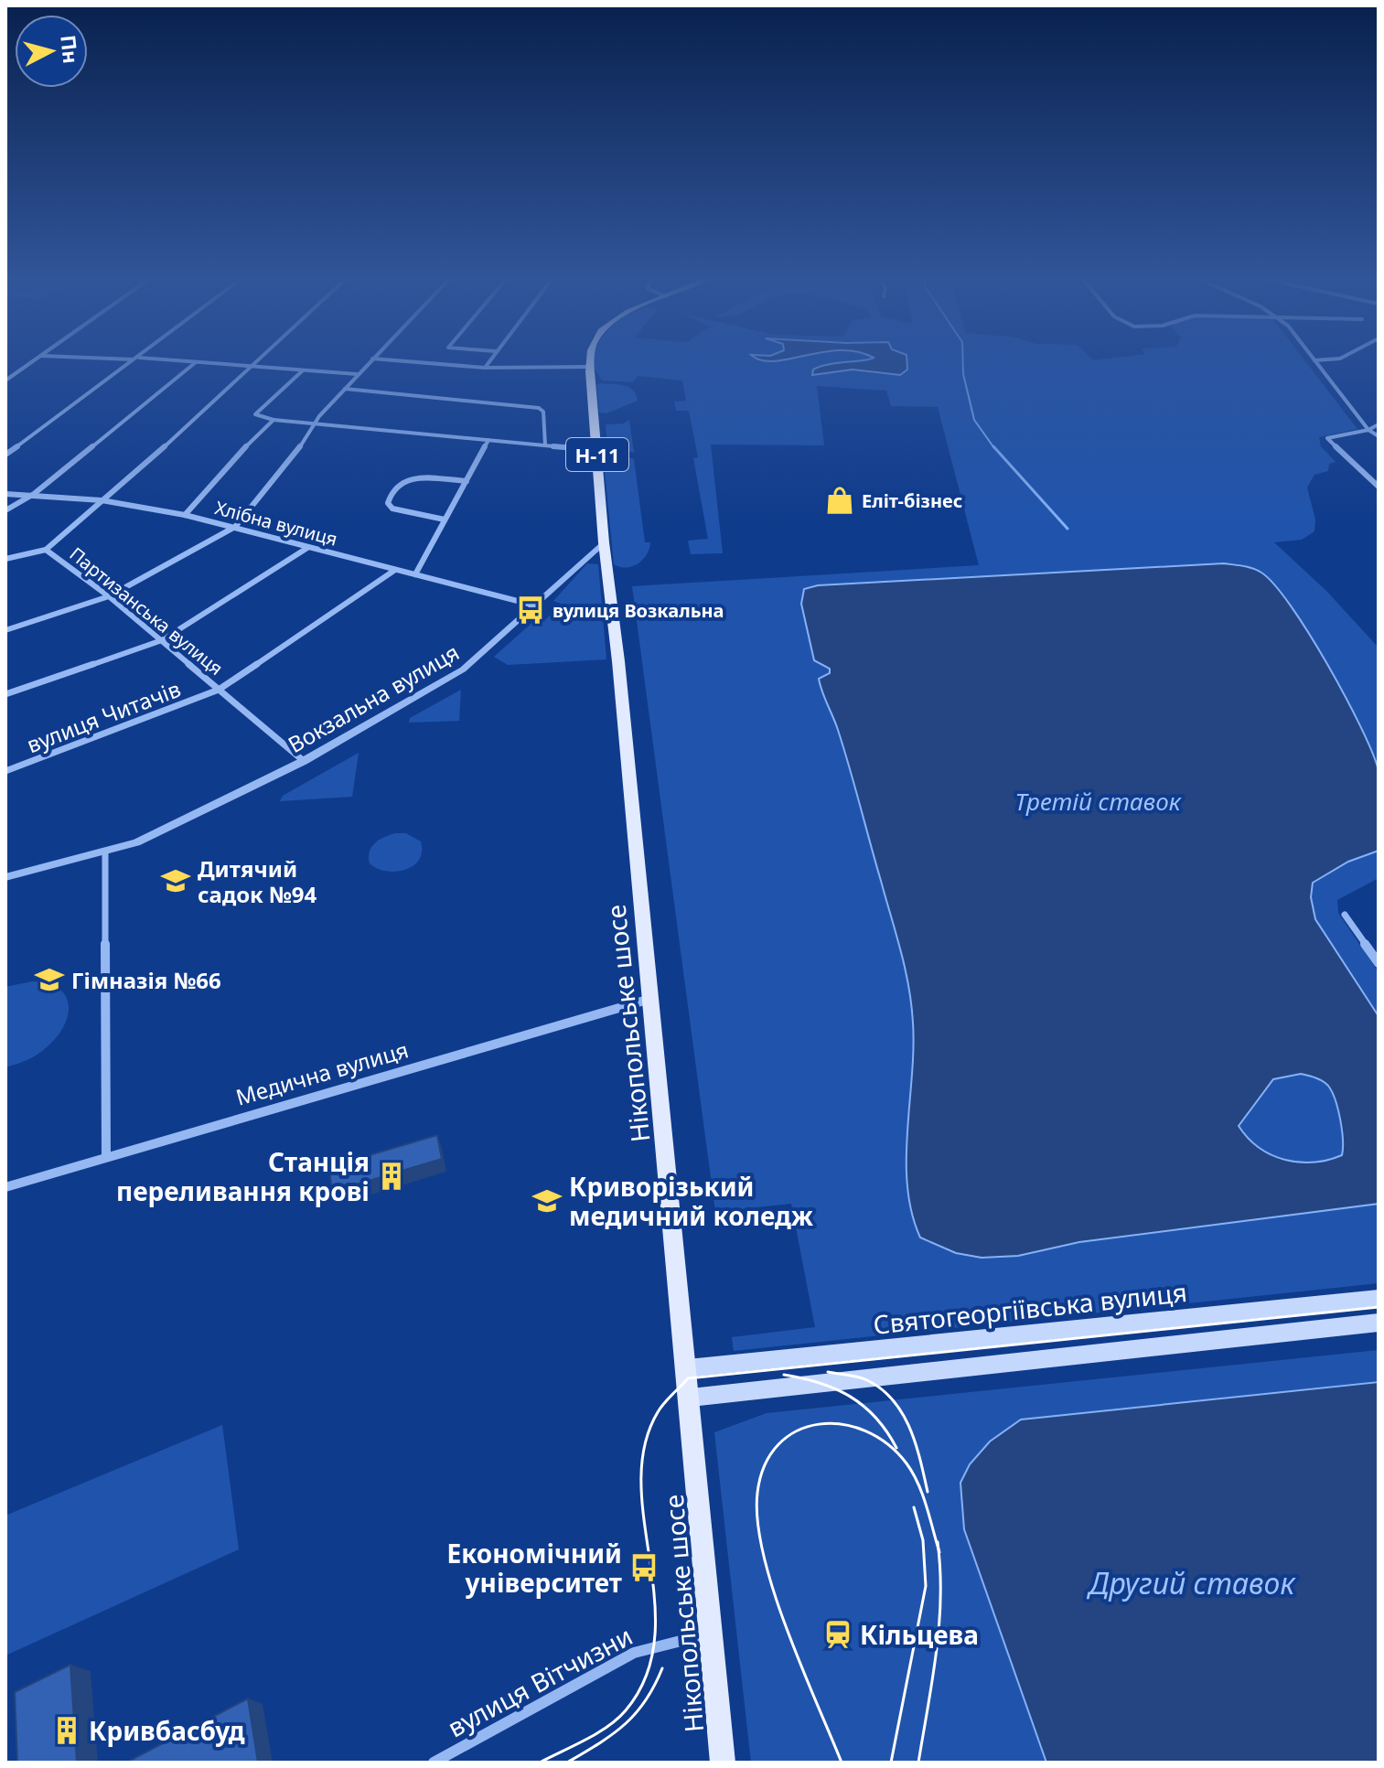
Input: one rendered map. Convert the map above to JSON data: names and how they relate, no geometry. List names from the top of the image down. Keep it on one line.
{"streets":{"main road":["Н-11","Нікопольське шосе","Святогеоргіївська вулиця"],"street":["Хлібна вулиця","Партизанська вулиця","Вокзальна вулиця","вулиця Читачів","Медична вулиця","вулиця Вітчизни"]},"crossings":[["Н-11","Вокзальна вулиця"],["Н-11","Нікопольське шосе"],["Хлібна вулиця","Партизанська вулиця"],["Хлібна вулиця","Вокзальна вулиця"],["Хлібна вулиця","вулиця Читачів"],["Партизанська вулиця","Вокзальна вулиця"],["Партизанська вулиця","вулиця Читачів"],["Вокзальна вулиця","Нікопольське шосе"],["Нікопольське шосе","Медична вулиця"],["Нікопольське шосе","Святогеоргіївська вулиця"],["Нікопольське шосе","вулиця Вітчизни"]],"water":["Третій ставок","Другий ставок"],"places":{"shop":["Еліт-бізнес"],"bus stop":["вулиця Возкальна","Економічний університет"],"school or university":["Дитячий садок №94","Гімназія №66","Криворізький медичний коледж"],"building":["Станція переливання крові","Кривбасбуд"],"station":["Кільцева"]},"north":"right"}
